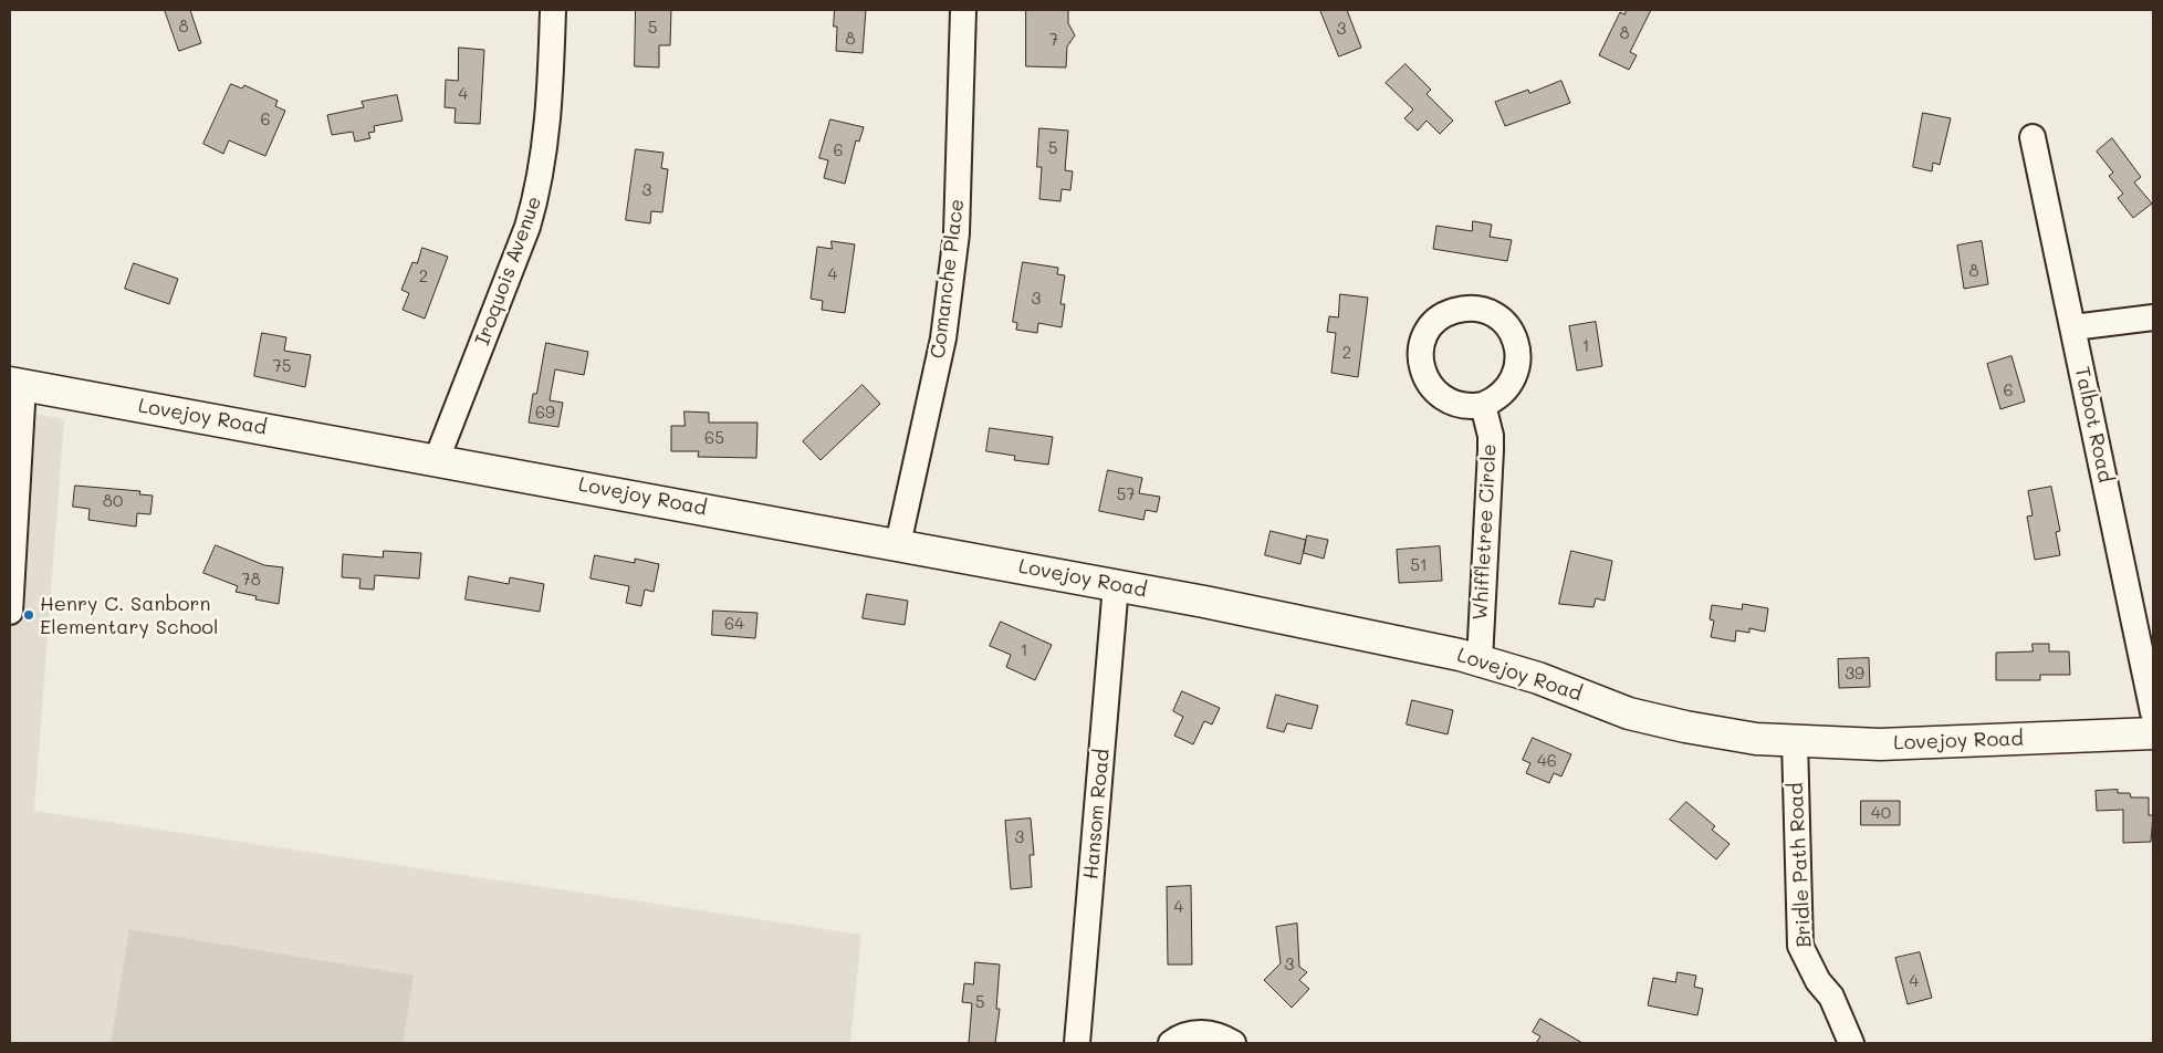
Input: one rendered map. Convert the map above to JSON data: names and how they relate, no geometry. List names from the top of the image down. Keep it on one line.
{"streets":{"main road":["Lovejoy Road"],"street":["Iroquois Avenue","Comanche Place","Talbot Road","Whiffletree Circle","Hansom Road","Bridle Path Road"]},"crossings":[["Iroquois Avenue","Lovejoy Road"],["Comanche Place","Lovejoy Road"],["Lovejoy Road","Whiffletree Circle"],["Lovejoy Road","Hansom Road"],["Lovejoy Road","Bridle Path Road"]],"places":["Henry C. Sanborn Elementary School"],"house_numbers":["8","5","3","8","8","7","4","6","5","6","3","8","4","2","3","1","2","75","6","69","65","57","80","51","78","64","1","39","46","40","3","4","3","4","5"]}
